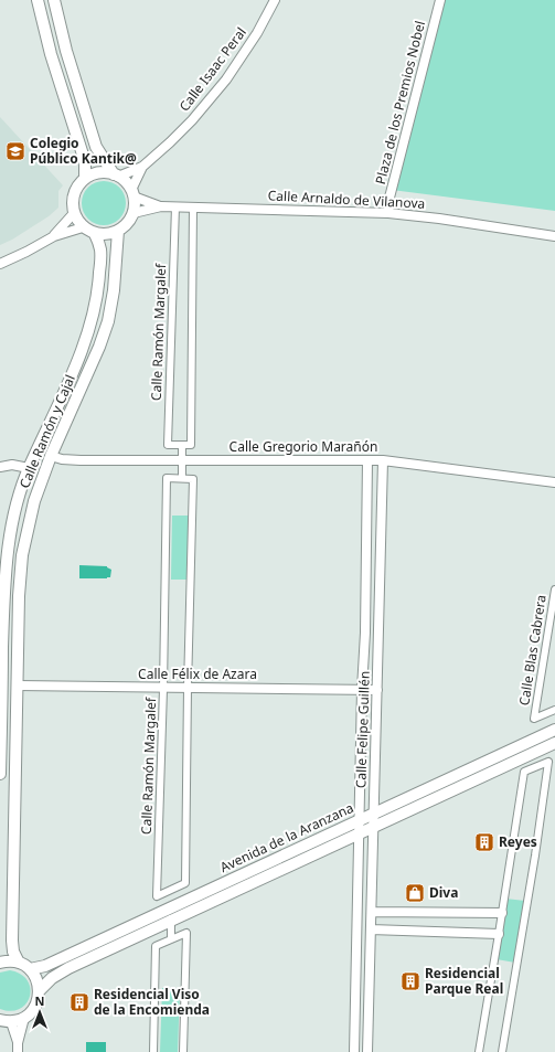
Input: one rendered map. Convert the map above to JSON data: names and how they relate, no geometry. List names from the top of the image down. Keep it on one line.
{"streets":{"street":["Calle Isaac Peral","Plaza de los Premios Nobel","Calle Arnaldo de Vilanova","Calle Ramón Margalef","Calle Ramón y Cajal","Calle Gregorio Marañón","Calle Blas Cabrera","Calle Félix de Azara","Calle Felipe Guillén","Avenida de la Aranzana"]},"crossings":[["Calle Isaac Peral","Calle Arnaldo de Vilanova"],["Calle Isaac Peral","Calle Ramón y Cajal"],["Plaza de los Premios Nobel","Calle Arnaldo de Vilanova"],["Calle Arnaldo de Vilanova","Calle Ramón Margalef"],["Calle Arnaldo de Vilanova","Calle Ramón y Cajal"],["Calle Ramón Margalef","Calle Félix de Azara"],["Calle Ramón y Cajal","Calle Gregorio Marañón"],["Calle Ramón y Cajal","Calle Félix de Azara"],["Calle Gregorio Marañón","Calle Felipe Guillén"],["Calle Félix de Azara","Calle Felipe Guillén"],["Calle Felipe Guillén","Avenida de la Aranzana"]],"places":{"school or university":["Colegio Público Kantik@"],"building":["Reyes","Residencial Parque Real","Residencial Viso de la Encomienda"],"shop":["Diva"]},"north":"top"}
